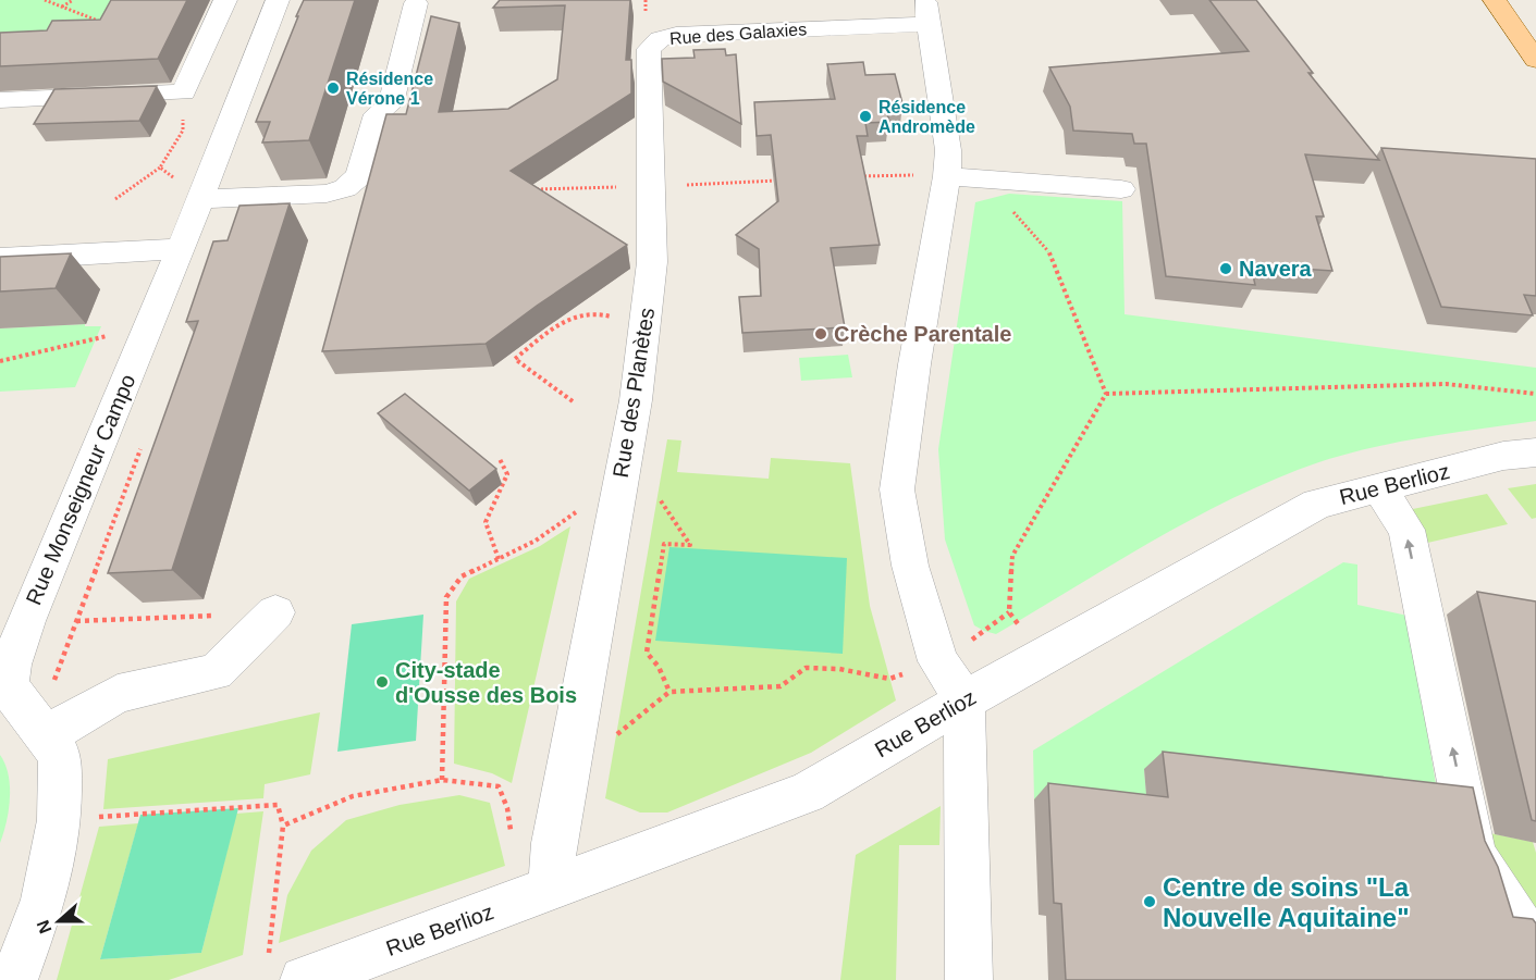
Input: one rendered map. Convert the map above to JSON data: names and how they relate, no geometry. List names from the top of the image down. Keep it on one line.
{"streets":{"street":["Rue des Galaxies","Rue des Planètes","Rue Berlioz","Rue Monseigneur Campo"]},"crossings":[["Rue des Galaxies","Rue des Planètes"],["Rue des Planètes","Rue Berlioz"]],"places":["Résidence Vérone 1","Résidence Andromède","Navera","Crèche Parentale","City-stade d'Ousse des Bois","Centre de soins \"La Nouvelle Aquitaine\""],"north":"left"}
